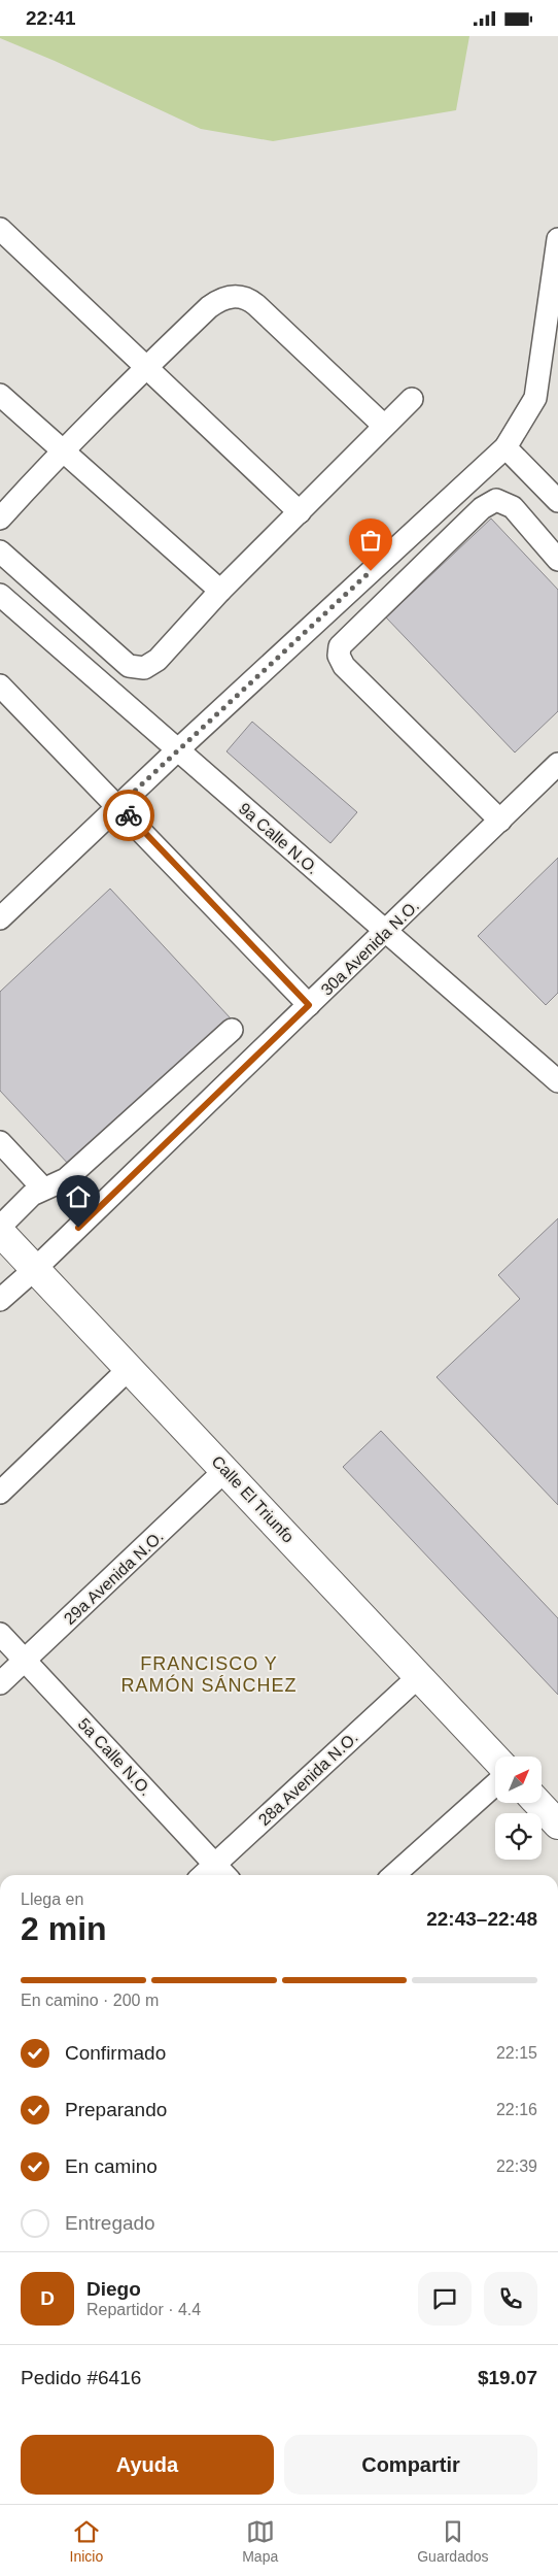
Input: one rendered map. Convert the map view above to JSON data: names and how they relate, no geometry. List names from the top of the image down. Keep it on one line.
{"streets":{"main road":["Calle El Triunfo"],"street":["9a Calle N.O.","30a Avenida N.O.","29a Avenida N.O.","5a Calle N.O.","28a Avenida N.O."]},"crossings":[["9a Calle N.O.","30a Avenida N.O."],["30a Avenida N.O.","Calle El Triunfo"],["Calle El Triunfo","29a Avenida N.O."],["Calle El Triunfo","28a Avenida N.O."],["29a Avenida N.O.","5a Calle N.O."],["5a Calle N.O.","28a Avenida N.O."]],"districts":["FRANCISCO Y RAMÓN SÁNCHEZ"],"north":"top right","page":{"status":"22:41","heading":["2 min","Llega en","22:43–22:48"],"panel":["Diego","Repartidor · 4.4","Pedido #6416","$19.07"],"bar":"En camino · 200 m","list":[["Confirmado","22:15"],["Preparando","22:16"],["En camino","22:39"],"Entregado"],"round":"D","buttons":["Ayuda","Compartir"],"tabs":["Inicio","Mapa","Guardados"]}}
